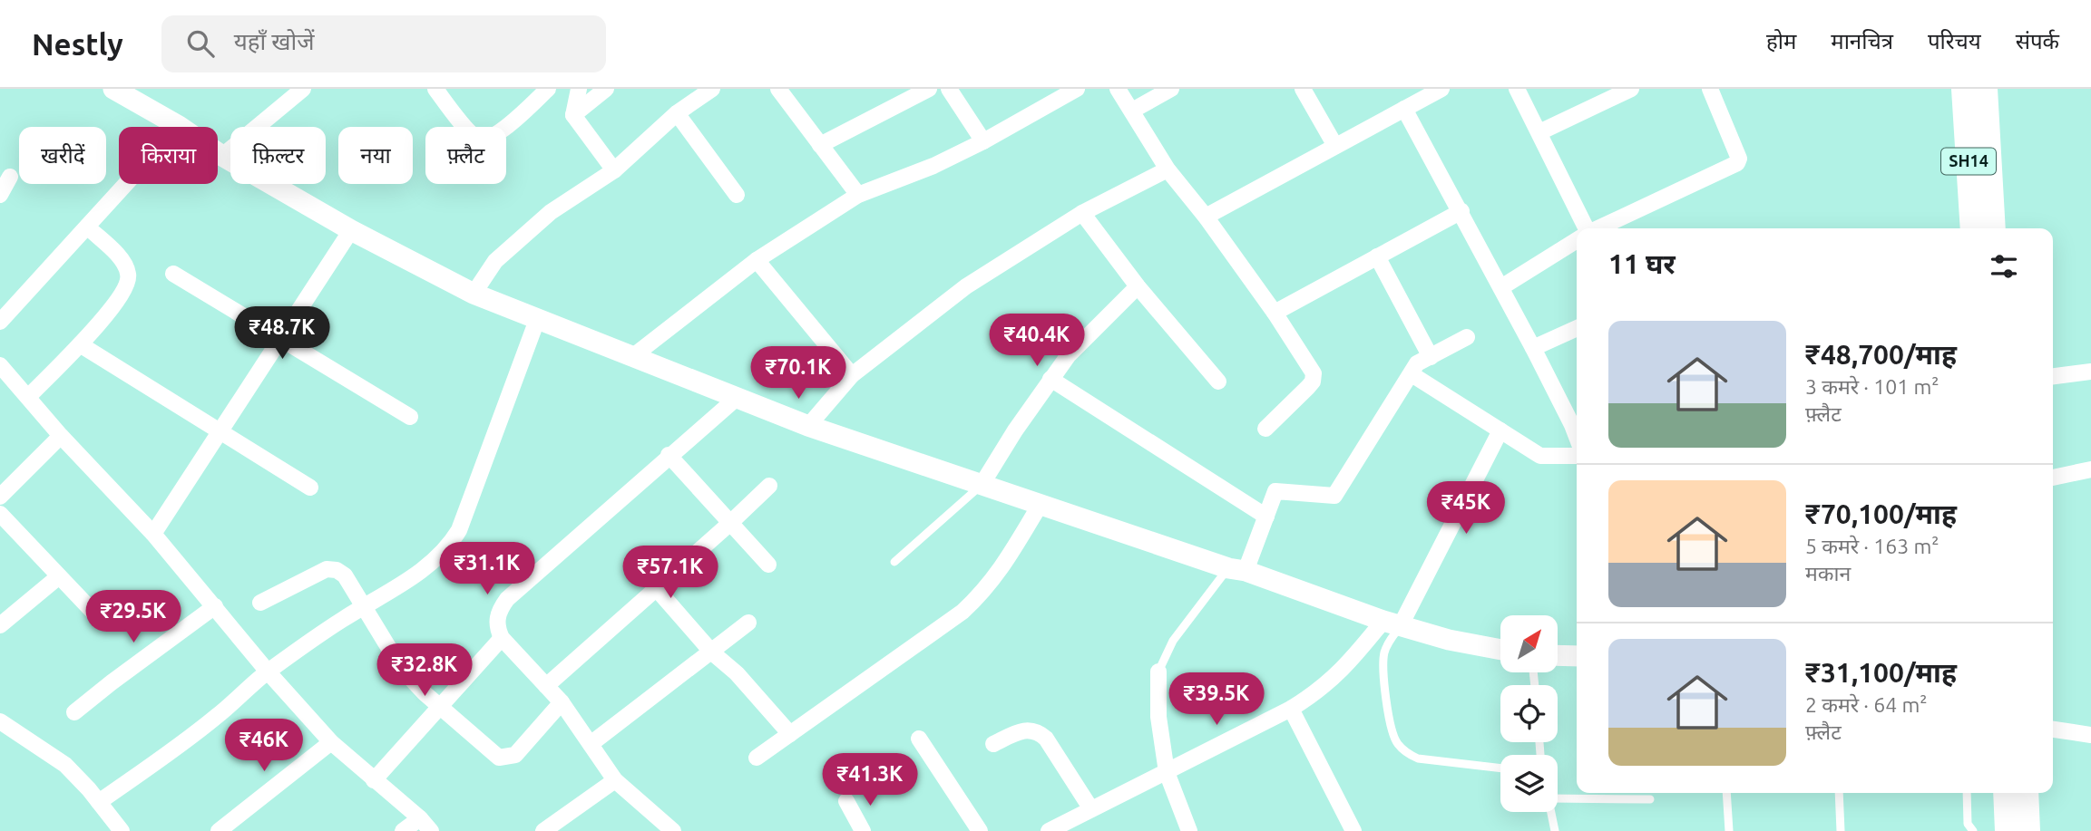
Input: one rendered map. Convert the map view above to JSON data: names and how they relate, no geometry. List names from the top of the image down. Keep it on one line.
{"streets":{"main road":["SH14"]},"north":"top right","page":{"header":"Nestly","search":"यहाँ खोजें","nav":["होम","मानचित्र","परिचय","संपर्क"],"chip":["खरीदें","किराया","फ़िल्टर","नया","फ़्लैट"],"heading":"11 घर","list":[{"name":"₹48,700/माह","note":"3 कमरे · 101 m² · फ़्लैट"},{"name":"₹70,100/माह","note":"5 कमरे · 163 m² · मकान"},{"name":"₹31,100/माह","note":"2 कमरे · 64 m² · फ़्लैट"}],"price":["₹48.7K","₹40.4K","₹70.1K","₹45K","₹31.1K","₹57.1K","₹29.5K","₹32.8K","₹39.5K","₹46K","₹41.3K"]}}
